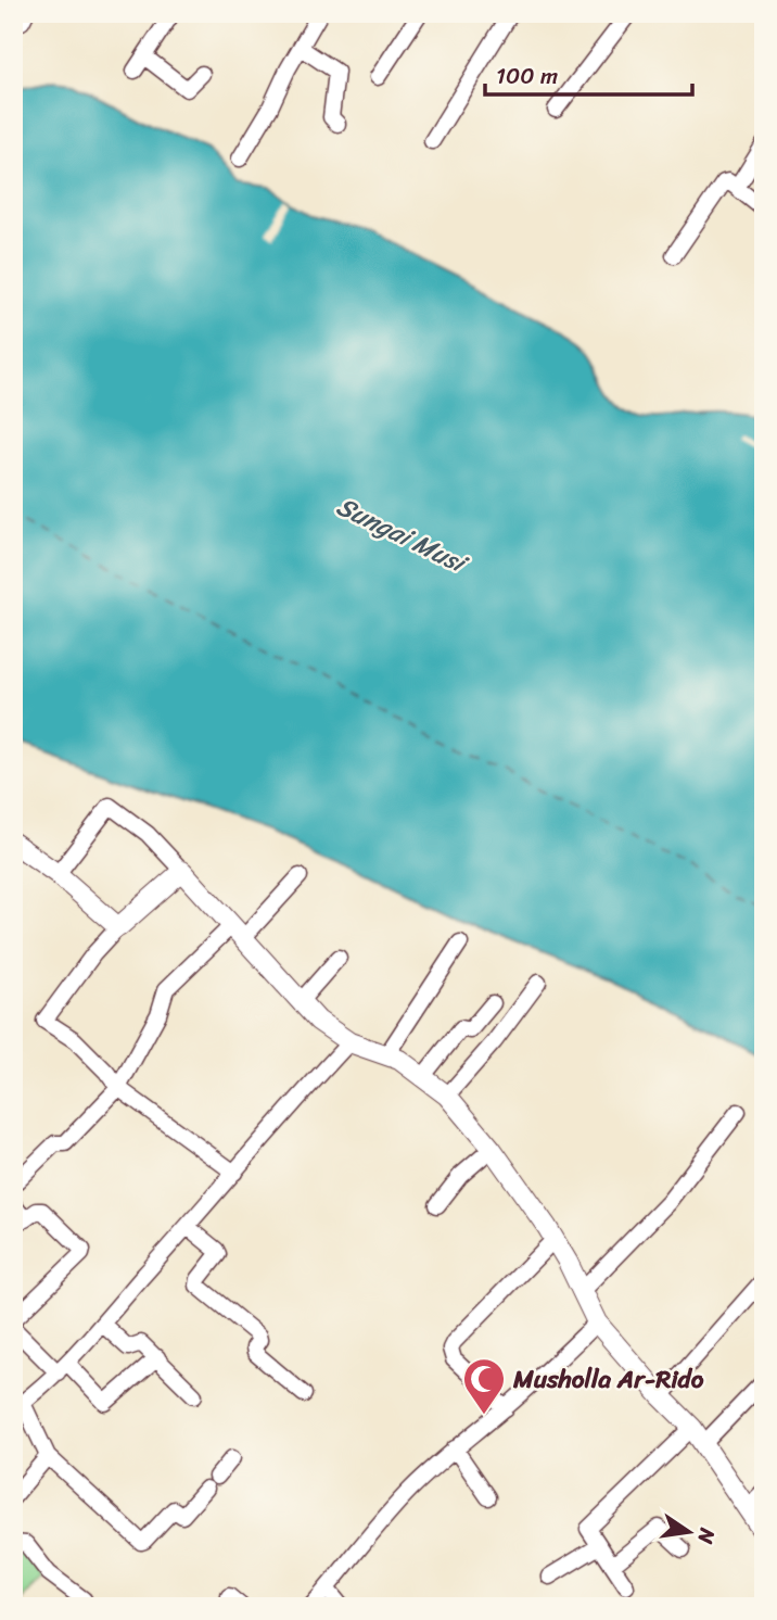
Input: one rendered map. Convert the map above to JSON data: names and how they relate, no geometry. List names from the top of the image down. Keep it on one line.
{"water":["Sungai Musi"],"places":{"mosque":["Musholla Ar-Rido"]},"scale_bar":"100 m","north":"right"}
